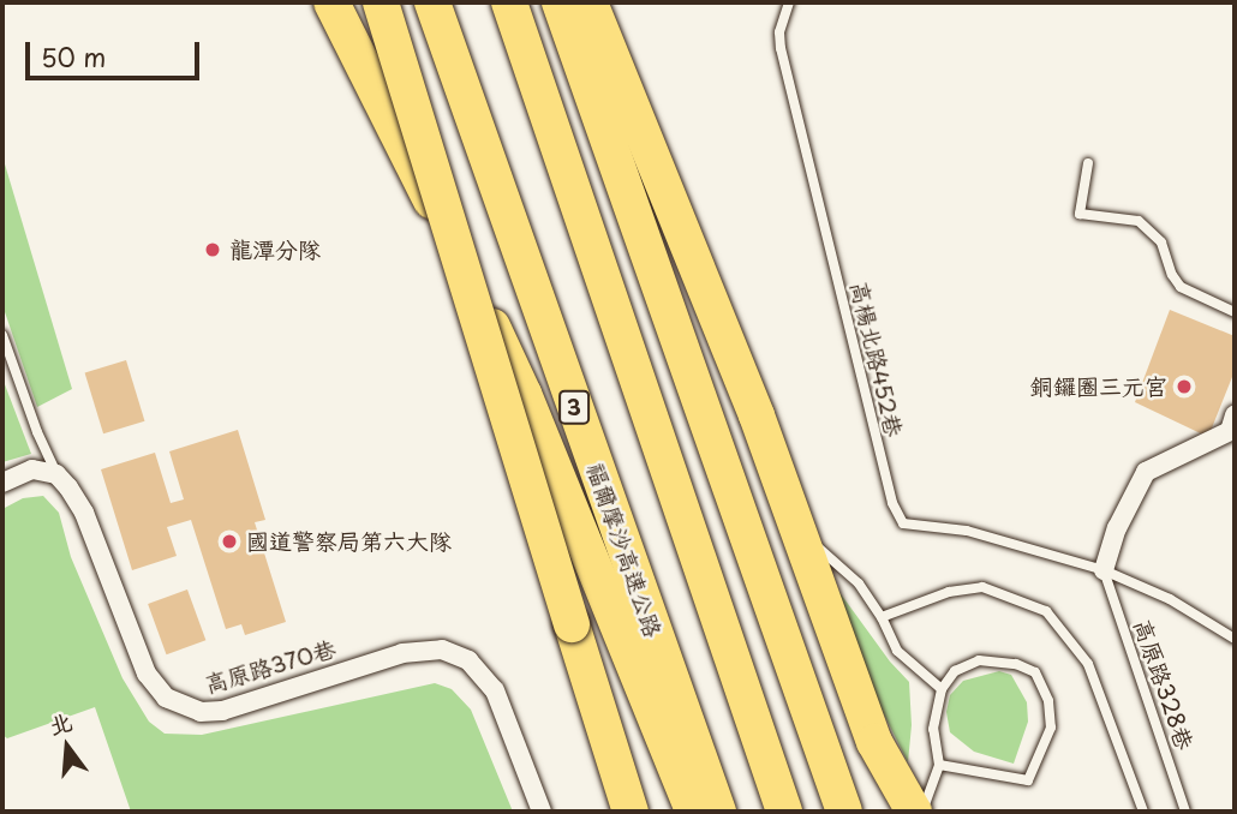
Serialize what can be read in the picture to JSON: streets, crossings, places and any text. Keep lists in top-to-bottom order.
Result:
{
  "streets": {
    "highway": ["3", "福爾摩沙高速公路"],
    "street": ["高原路370巷"],
    "lane": ["高楊北路452巷", "高原路328巷"]
  },
  "crossings": [
    ["高楊北路452巷", "高原路328巷"]
  ],
  "places": ["龍潭分隊", "銅鑼圈三元宮", "國道警察局第六大隊"],
  "scale_bar": "50 m",
  "north": "top"
}
